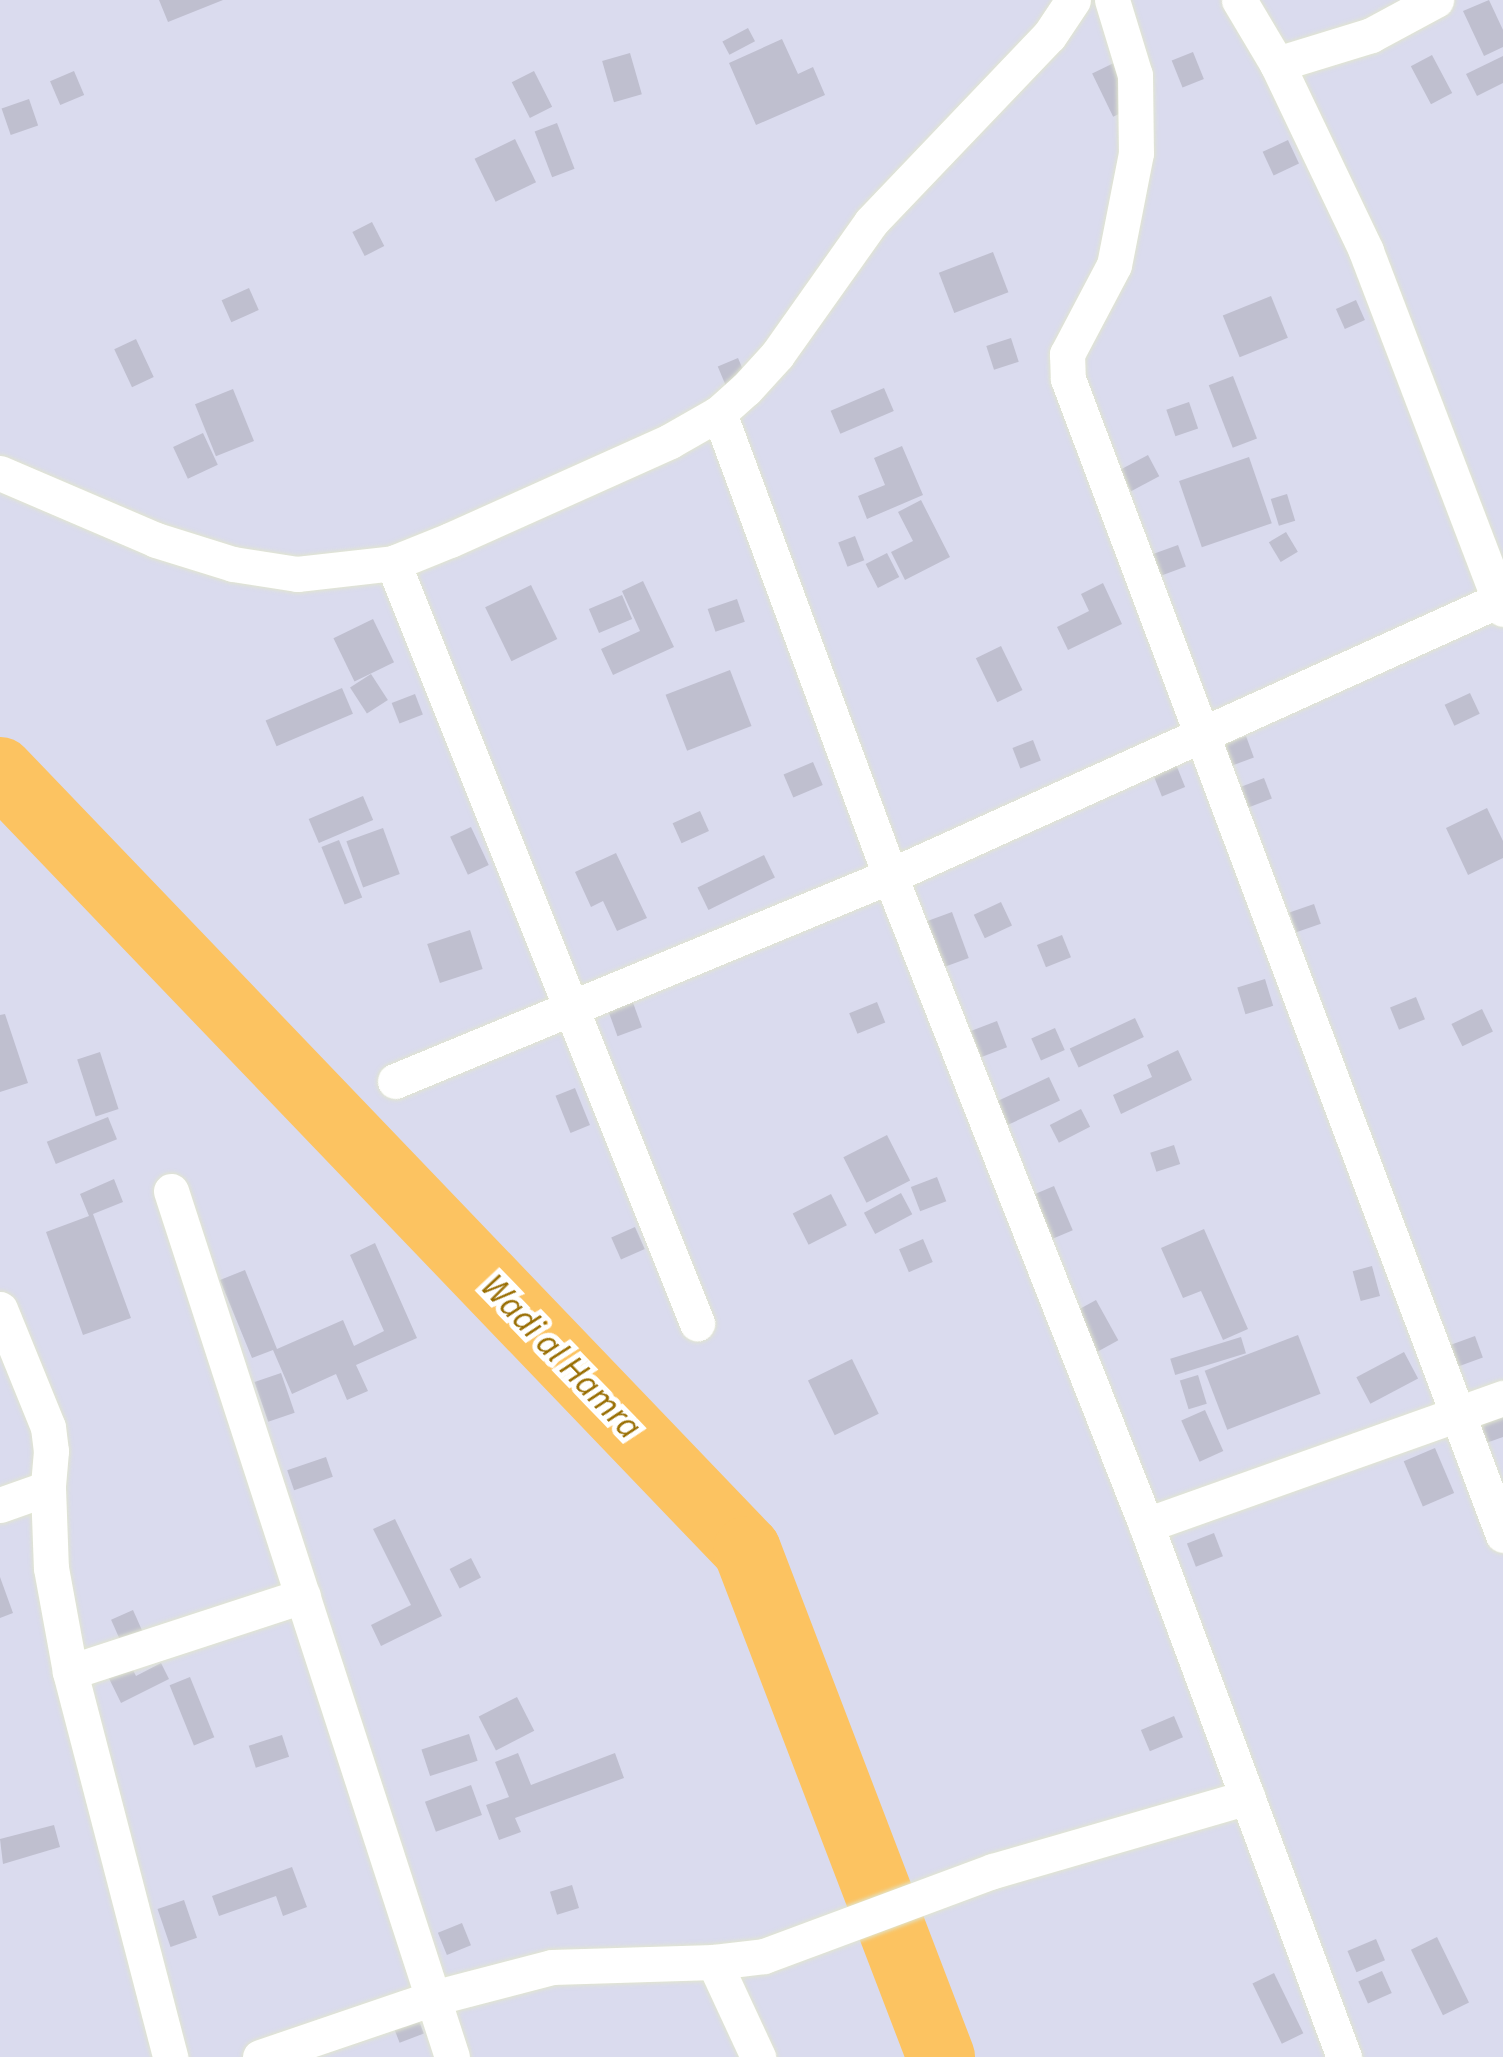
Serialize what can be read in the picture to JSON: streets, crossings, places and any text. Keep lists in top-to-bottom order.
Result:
{
  "water": ["Wadi al Hamra"]
}
